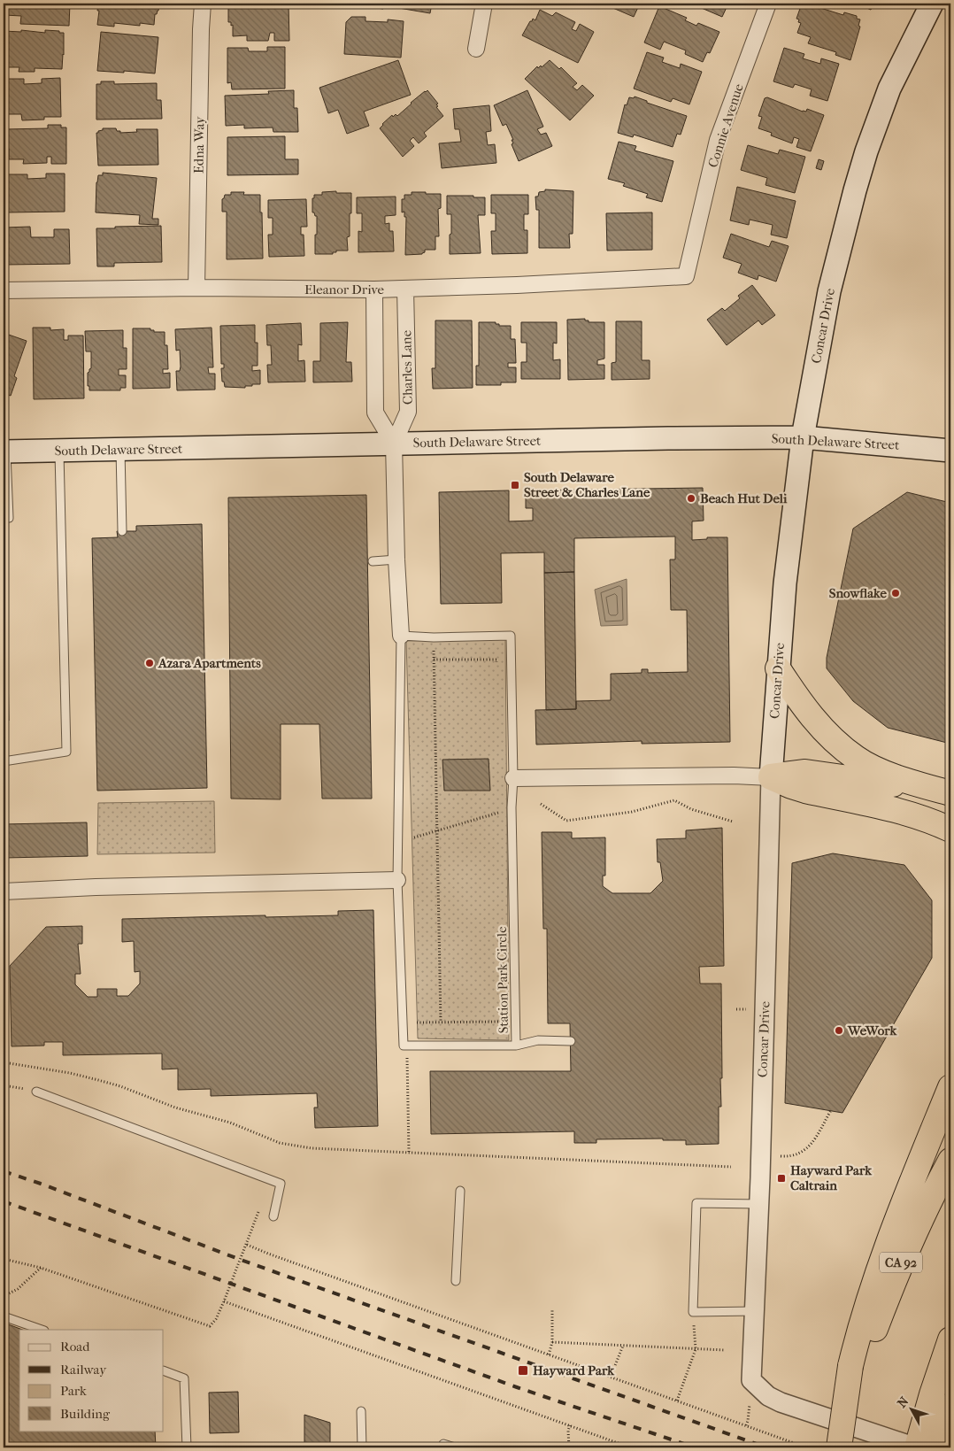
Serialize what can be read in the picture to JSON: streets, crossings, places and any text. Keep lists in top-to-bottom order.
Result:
{
  "streets": {
    "highway": ["CA 92"],
    "main road": ["Concar Drive", "South Delaware Street"],
    "street": [
      "Connie Avenue",
      "Edna Way",
      "Eleanor Drive",
      "Charles Lane"
    ],
    "lane": ["Station Park Circle"]
  },
  "crossings": [
    ["Connie Avenue", "Eleanor Drive"],
    ["Edna Way", "Eleanor Drive"],
    ["Eleanor Drive", "Charles Lane"],
    ["Concar Drive", "South Delaware Street"],
    ["Charles Lane", "South Delaware Street"]
  ],
  "places": {
    "transit": ["South Delaware Street & Charles Lane", "Hayward Park Caltrain", "Hayward Park"],
    "other": [
      "Beach Hut Deli",
      "Snowflake",
      "Azara Apartments",
      "WeWork"
    ]
  },
  "legend": [
    "Road",
    "Railway",
    "Park",
    "Building"
  ],
  "north": "top left"
}
